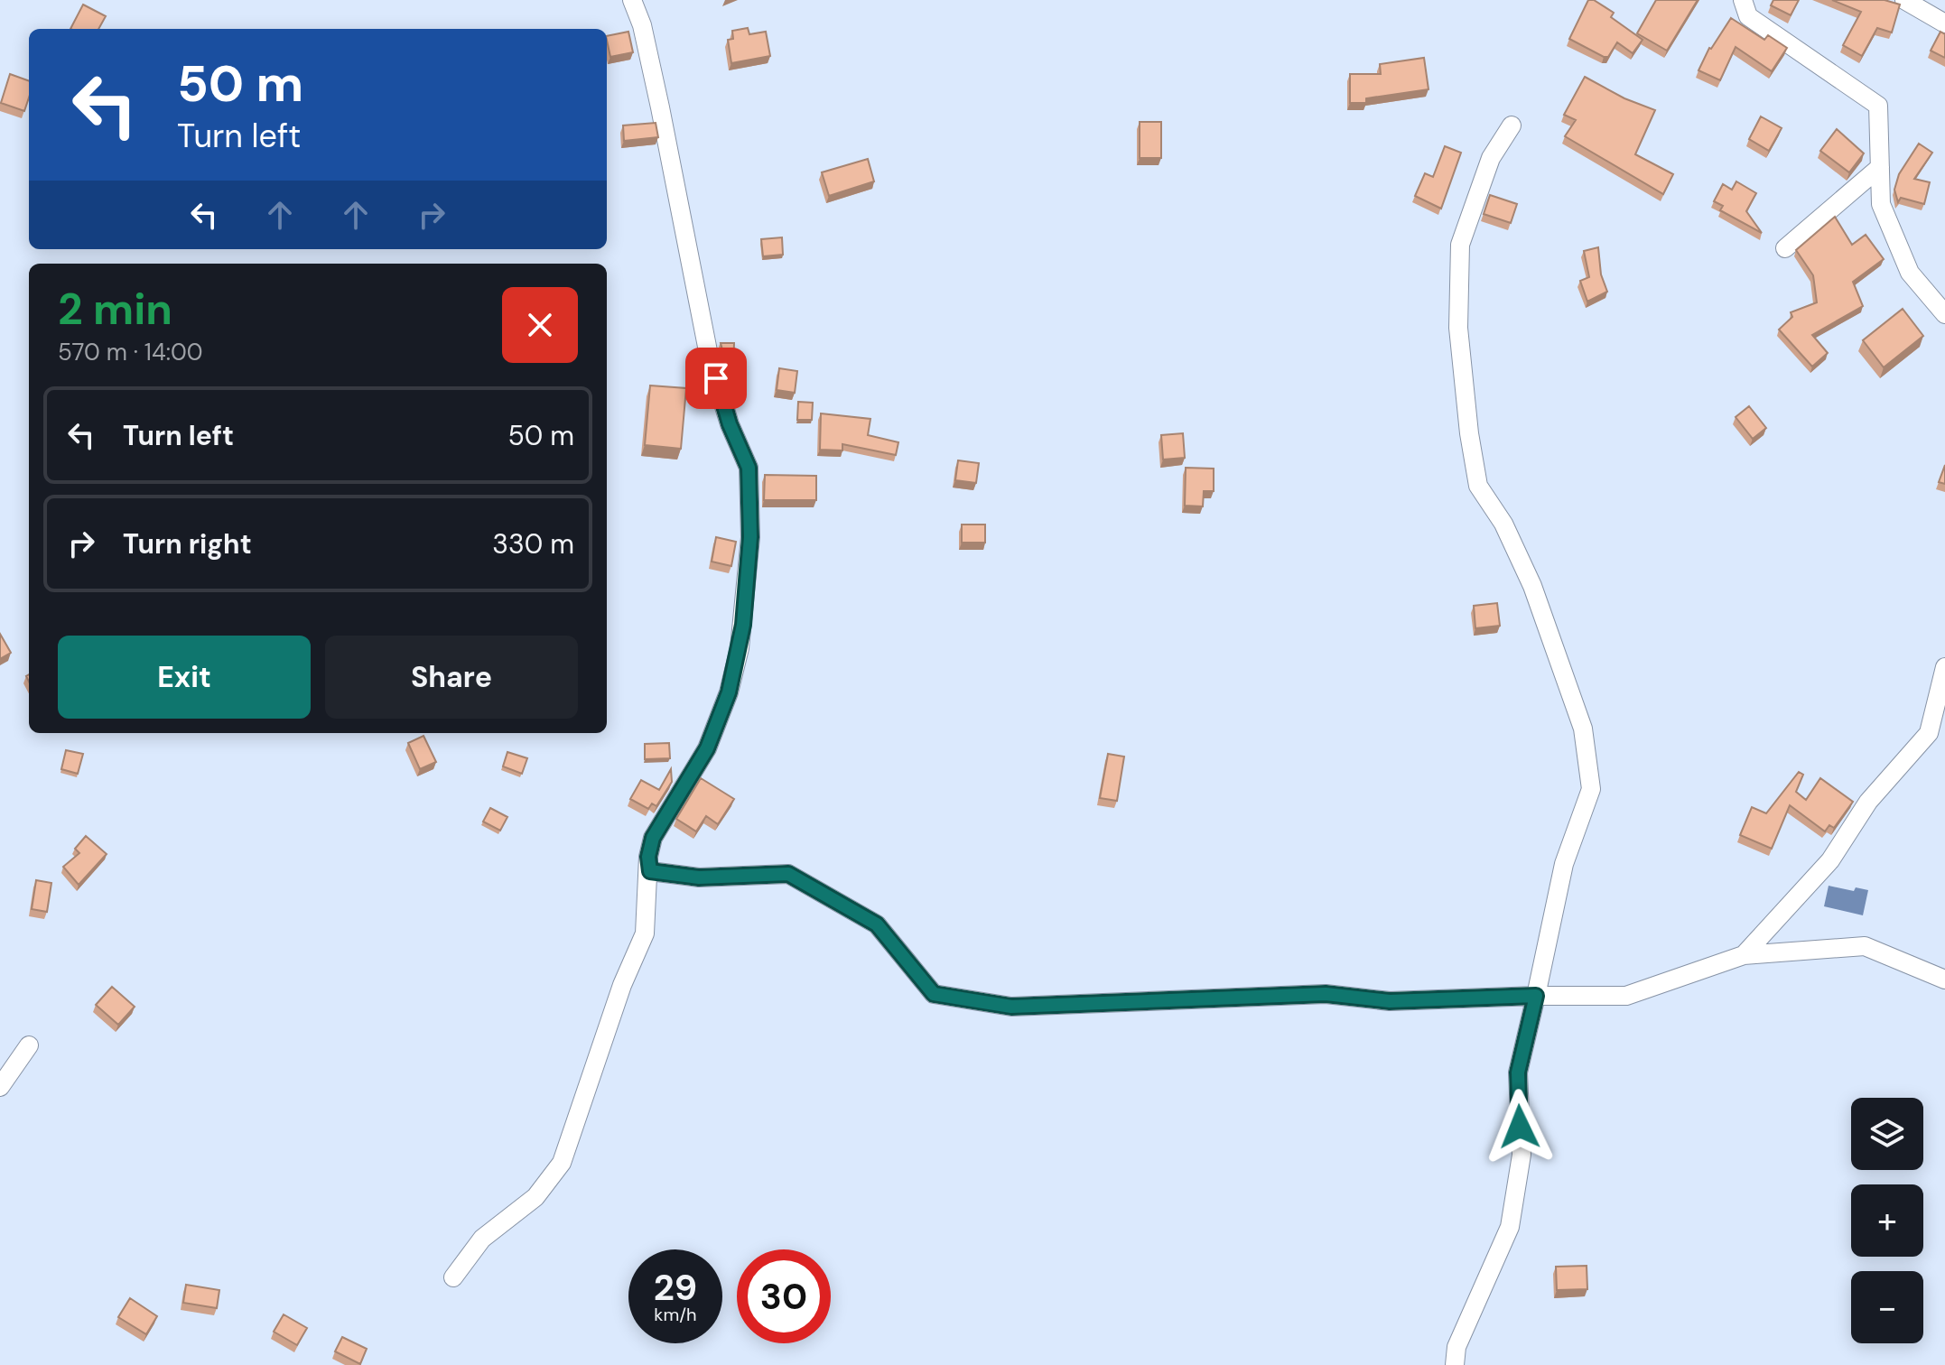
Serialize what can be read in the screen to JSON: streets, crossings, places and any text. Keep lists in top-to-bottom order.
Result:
{
  "page": {
    "turn": ["50 m", "Turn left"],
    "heading": ["2 min", "570 m · 14:00"],
    "list": [
      {
        "name": "Turn left",
        "value": "50 m"
      },
      {
        "name": "Turn right",
        "value": "330 m"
      }
    ],
    "buttons": ["Exit", "Share"],
    "map_buttons": ["+", "−"],
    "speed": "29 km/h",
    "limit": "30"
  }
}
